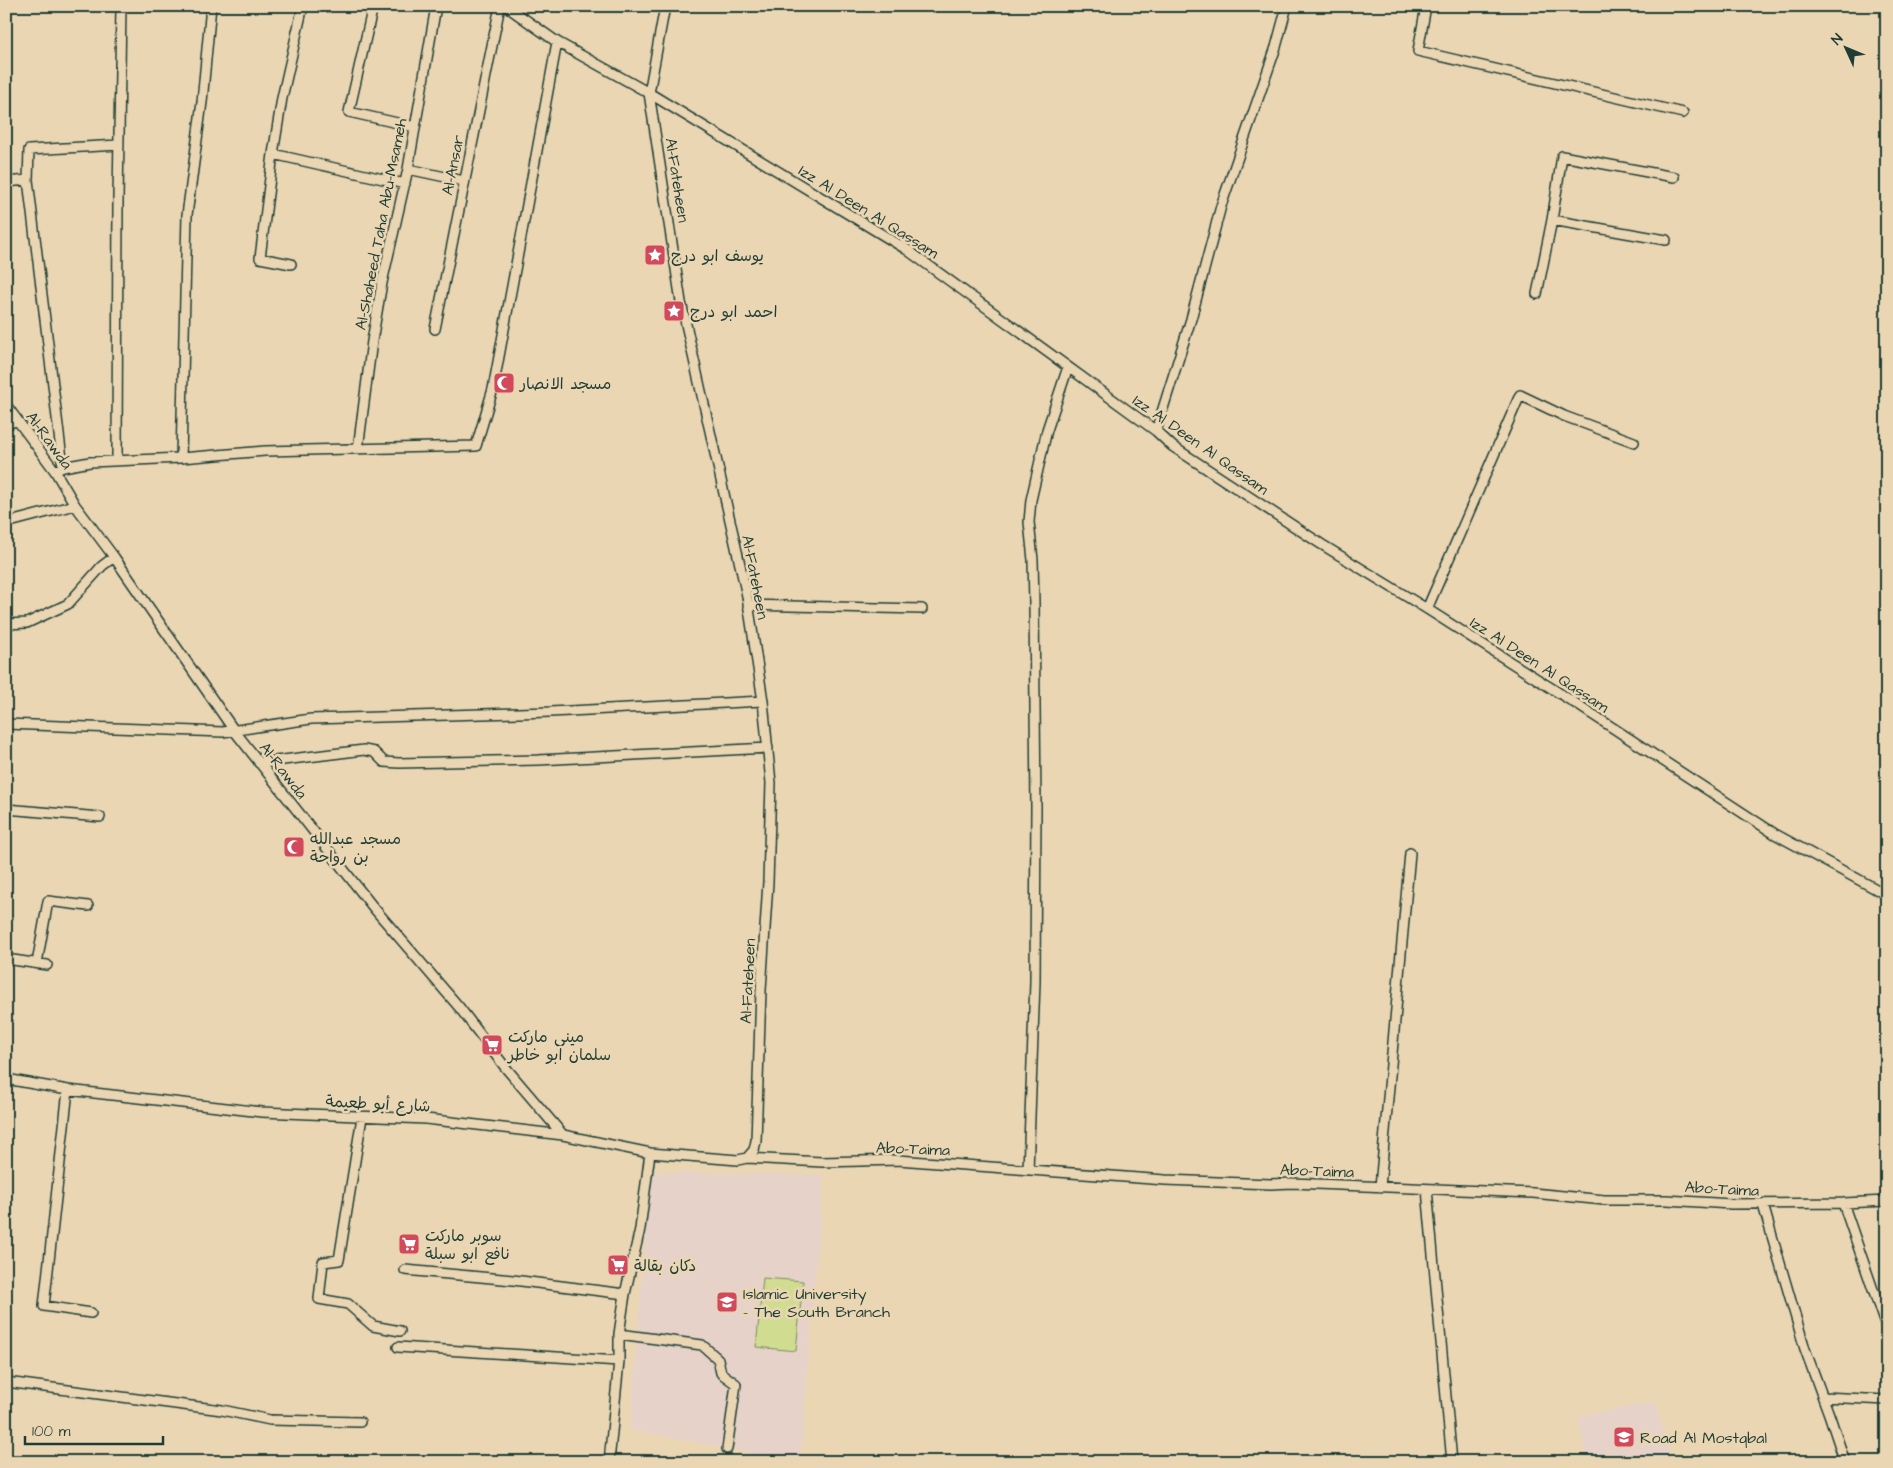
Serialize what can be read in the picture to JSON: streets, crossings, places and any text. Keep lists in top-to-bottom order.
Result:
{
  "streets": {
    "street": [
      "Al-Ansar",
      "Al-Fateheen",
      "Izz Al Deen Al Qassam",
      "Al-Shaheed Taha Abu-Msameh",
      "Al-Rawda",
      "شارع أبو طعيمة",
      "Abo-Taima"
    ]
  },
  "crossings": [
    ["Al-Fateheen", "Izz Al Deen Al Qassam"],
    ["Al-Fateheen", "شارع أبو طعيمة"],
    ["Al-Fateheen", "Abo-Taima"],
    ["Al-Rawda", "شارع أبو طعيمة"],
    ["شارع أبو طعيمة", "Abo-Taima"]
  ],
  "places": {
    "place": ["يوسف ابو درج", "احمد ابو درج"],
    "mosque": ["مسجد الانصار", "مسجد عبدالله بن رواحة"],
    "supermarket": ["ميني ماركت سلمان ابو خاطر", "سوبر ماركت نافع ابو سبلة", "دكان بقالة"],
    "school or university": ["Islamic University - The South Branch", "Road Al Mostqbal"]
  },
  "scale_bar": "100 m",
  "north": "top left"
}
